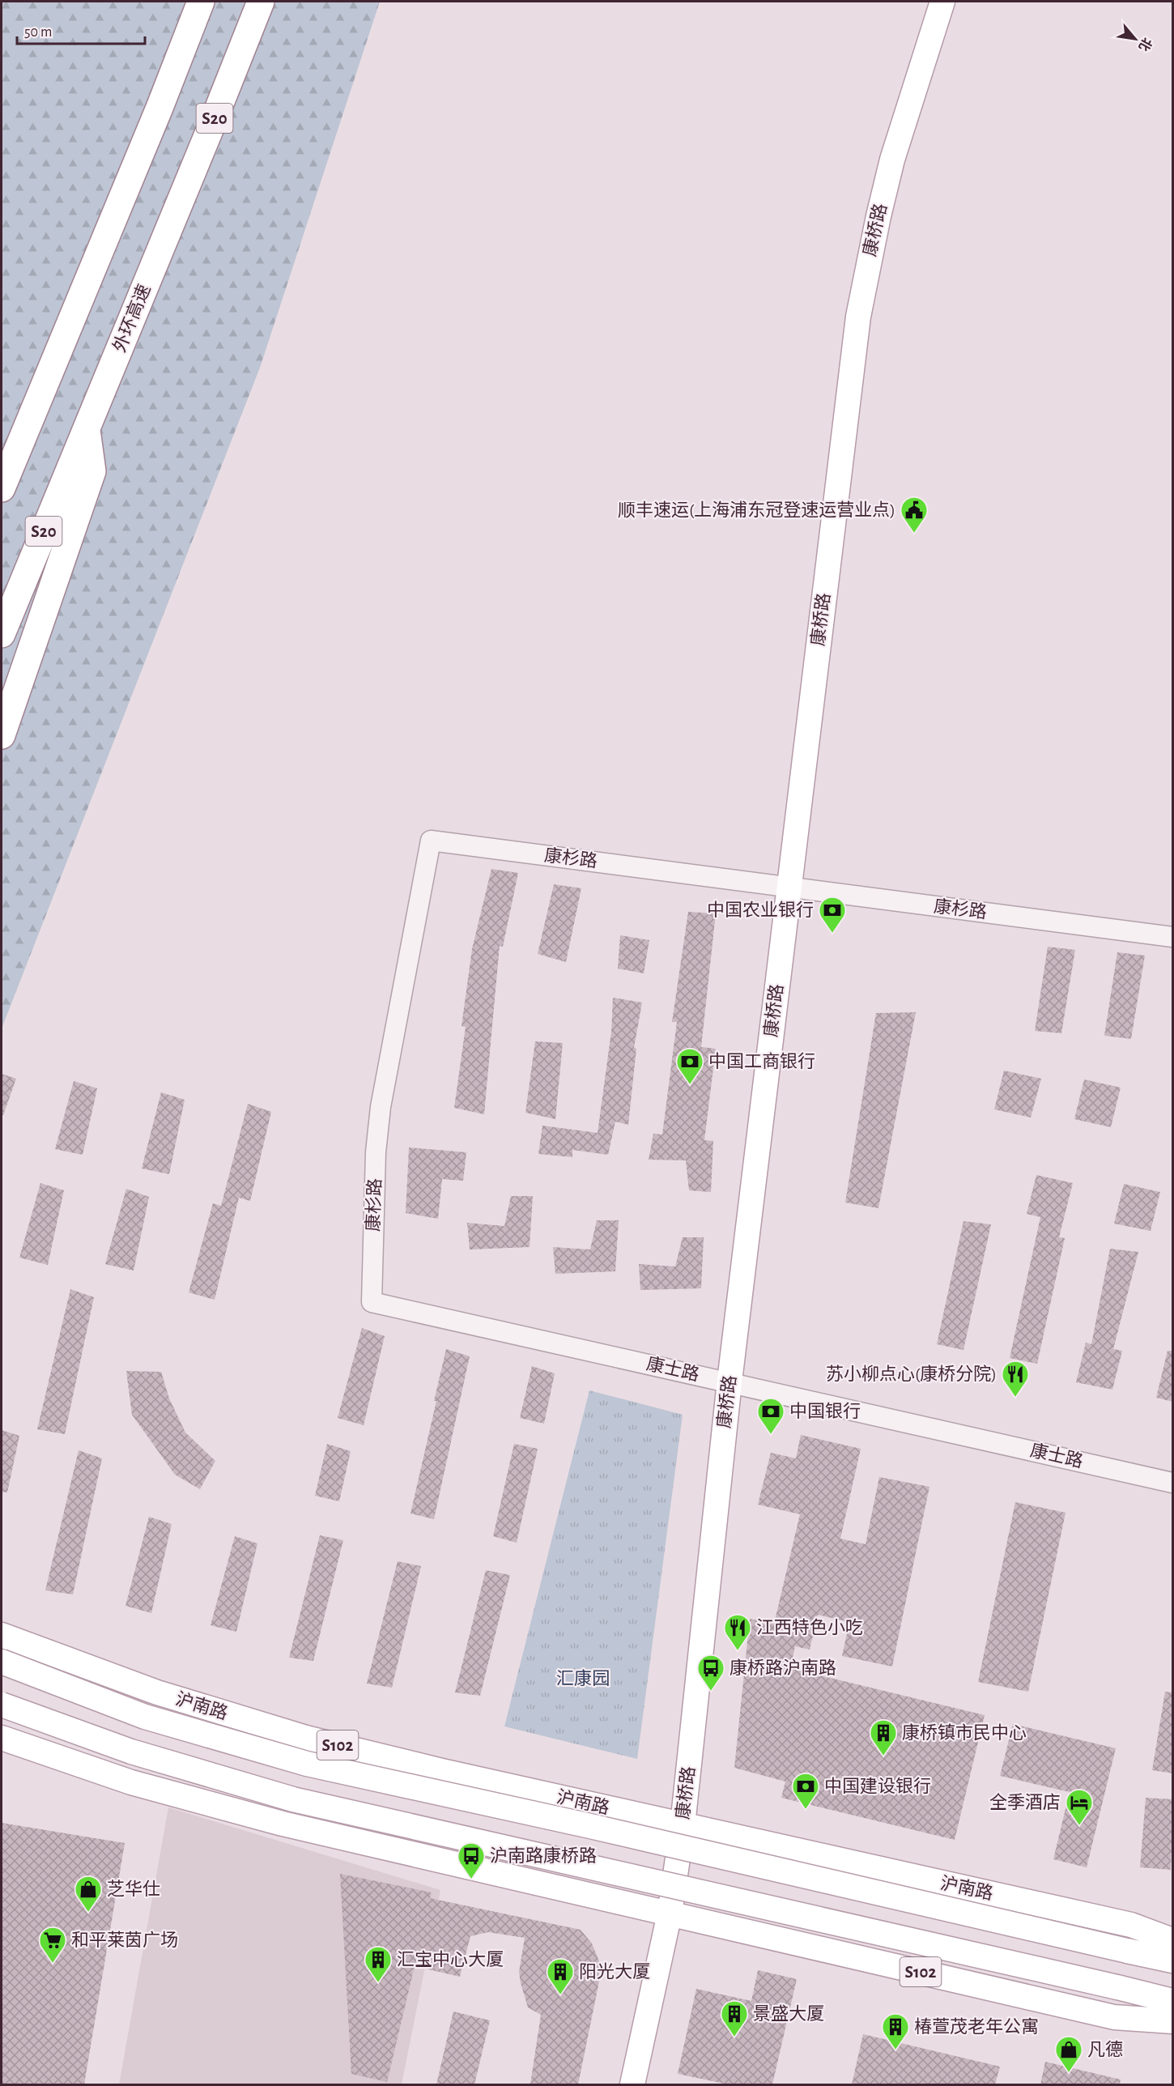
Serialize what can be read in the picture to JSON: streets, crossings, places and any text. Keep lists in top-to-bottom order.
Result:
{
  "streets": {
    "highway": ["S20", "外环高速"],
    "main road": ["康桥路", "沪南路", "S102"],
    "street": ["康杉路", "康士路"]
  },
  "crossings": [
    ["康桥路", "康杉路"],
    ["康桥路", "康士路"],
    ["康桥路", "沪南路"],
    ["康桥路", "S102"],
    ["康杉路", "康士路"]
  ],
  "parks": ["汇康园"],
  "places": {
    "public building": ["顺丰速运(上海浦东冠登速运营业点)"],
    "bank": [
      "中国农业银行",
      "中国工商银行",
      "中国银行",
      "中国建设银行"
    ],
    "restaurant": ["苏小柳点心(康桥分院)", "江西特色小吃"],
    "bus stop": ["康桥路沪南路", "沪南路康桥路"],
    "building": [
      "康桥镇市民中心",
      "汇宝中心大厦",
      "阳光大厦",
      "景盛大厦",
      "椿萱茂老年公寓"
    ],
    "hotel": ["全季酒店"],
    "shop": ["芝华仕", "凡德"],
    "supermarket": ["和平莱茵广场"]
  },
  "scale_bar": "50 m",
  "north": "bottom right"
}
